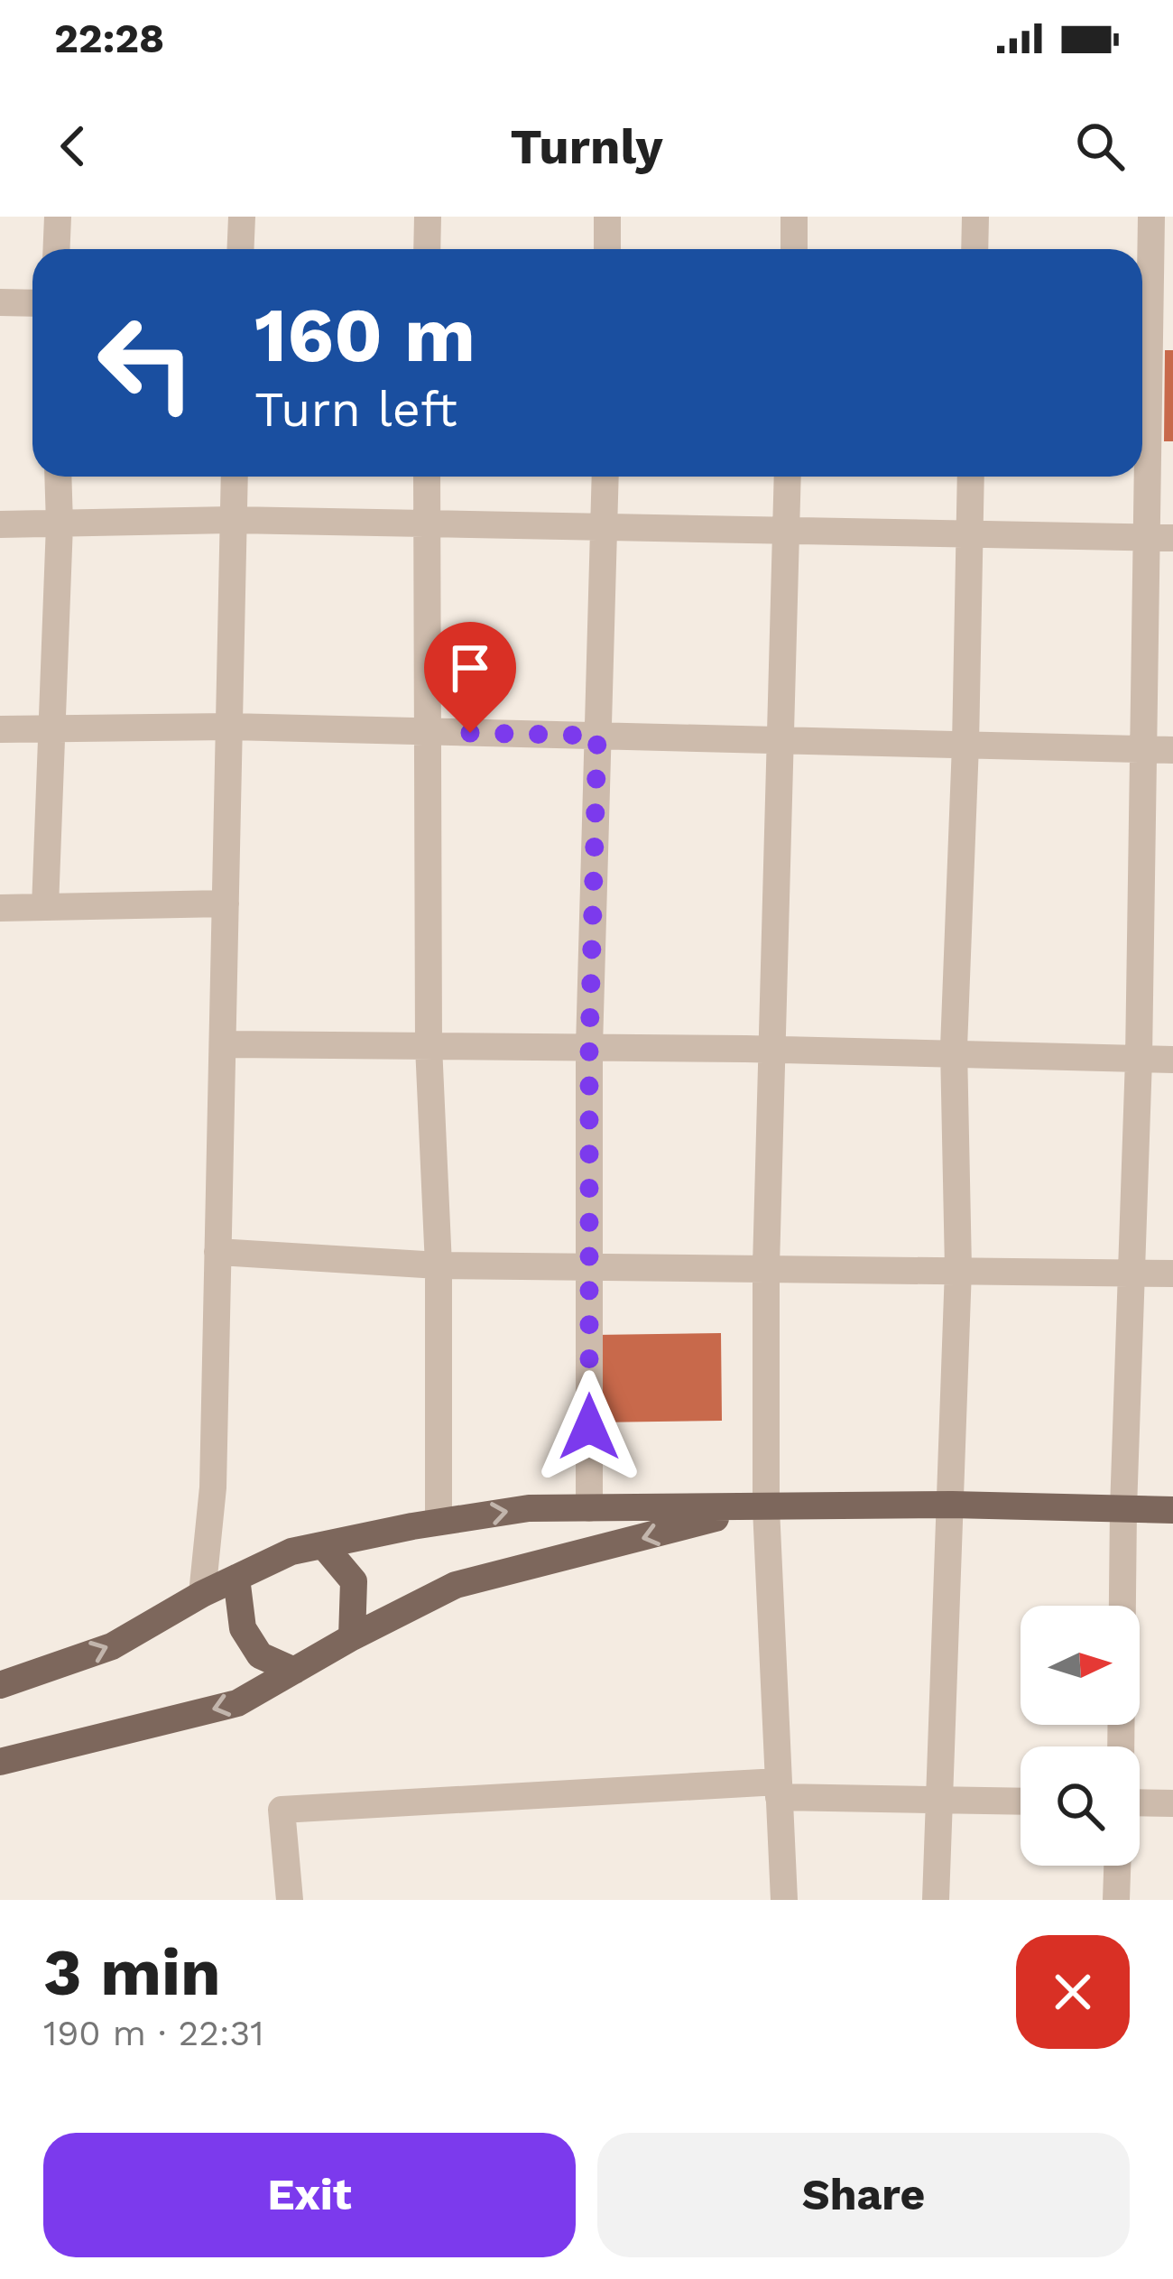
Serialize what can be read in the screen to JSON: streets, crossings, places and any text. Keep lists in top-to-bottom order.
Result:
{
  "north": "right",
  "page": {
    "status": "22:28",
    "header": "Turnly",
    "turn": ["160 m", "Turn left"],
    "heading": ["3 min", "190 m · 22:31"],
    "buttons": ["Exit", "Share"]
  }
}
